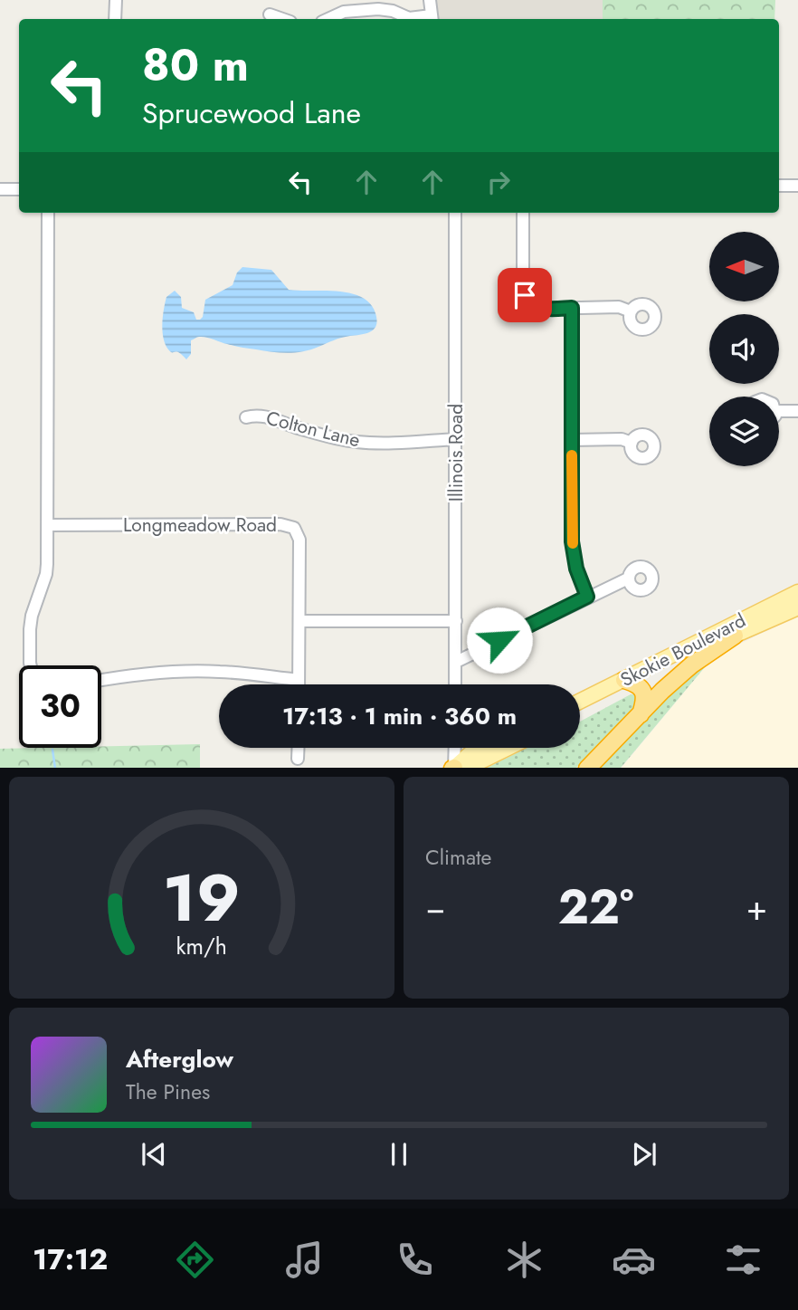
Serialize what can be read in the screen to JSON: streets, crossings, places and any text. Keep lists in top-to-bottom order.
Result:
{
  "streets": {
    "main road": ["Skokie Boulevard"],
    "street": ["Colton Lane", "Illinois Road", "Longmeadow Road"]
  },
  "crossings": [
    ["Colton Lane", "Illinois Road"]
  ],
  "north": "left",
  "page": {
    "turn": ["80 m", "Sprucewood Lane"],
    "limit": "30",
    "trip": "17:13 · 1 min · 360 m",
    "tile": "Climate",
    "heat": ["−", "22°", "+"],
    "song": ["Afterglow", "The Pines"],
    "tabs": "17:12",
    "gauge": ["19", "km/h"]
  }
}
